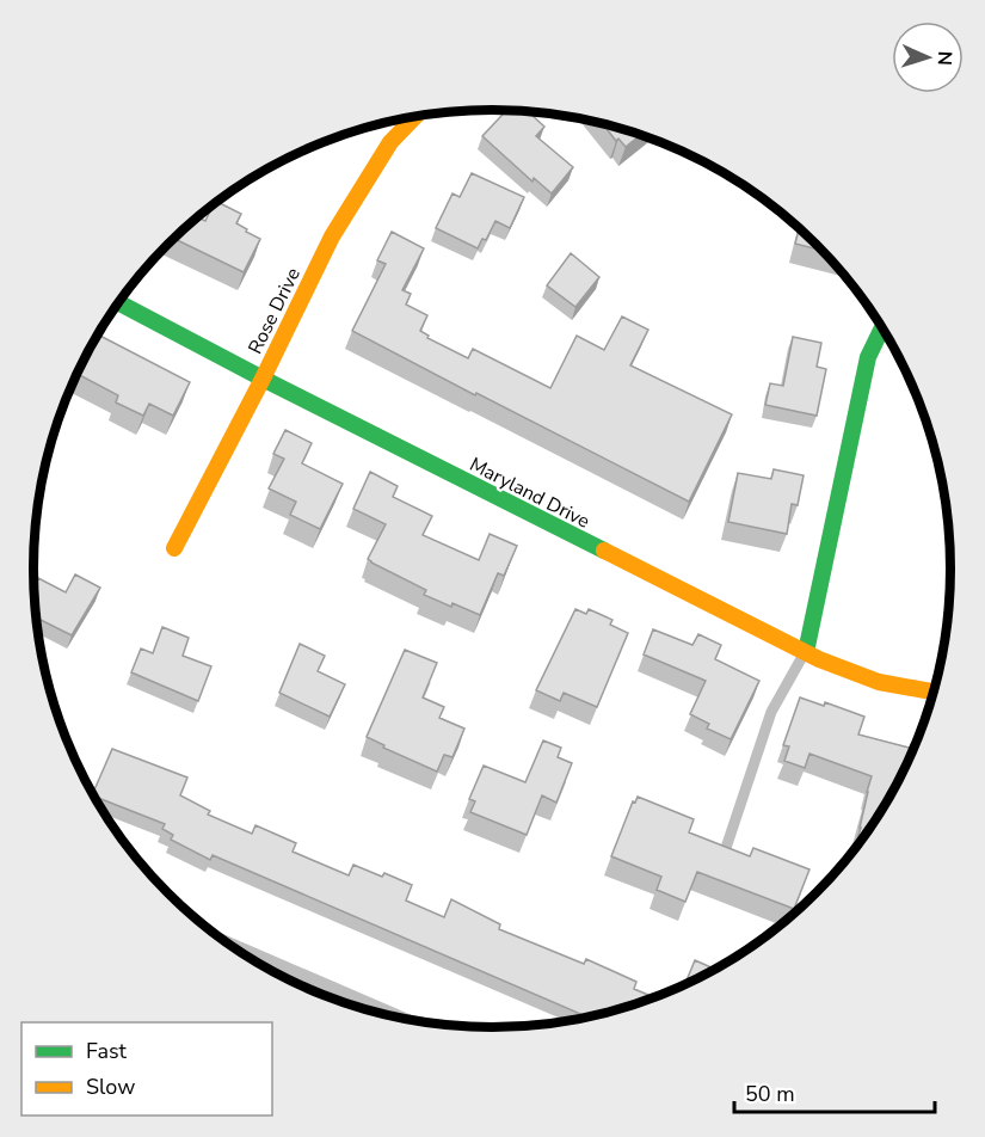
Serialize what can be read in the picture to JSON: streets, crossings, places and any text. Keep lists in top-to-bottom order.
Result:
{
  "streets": {
    "street": ["Rose Drive", "Maryland Drive"]
  },
  "crossings": [
    ["Rose Drive", "Maryland Drive"]
  ],
  "legend": ["Fast", "Slow"],
  "scale_bar": "50 m",
  "north": "right"
}
